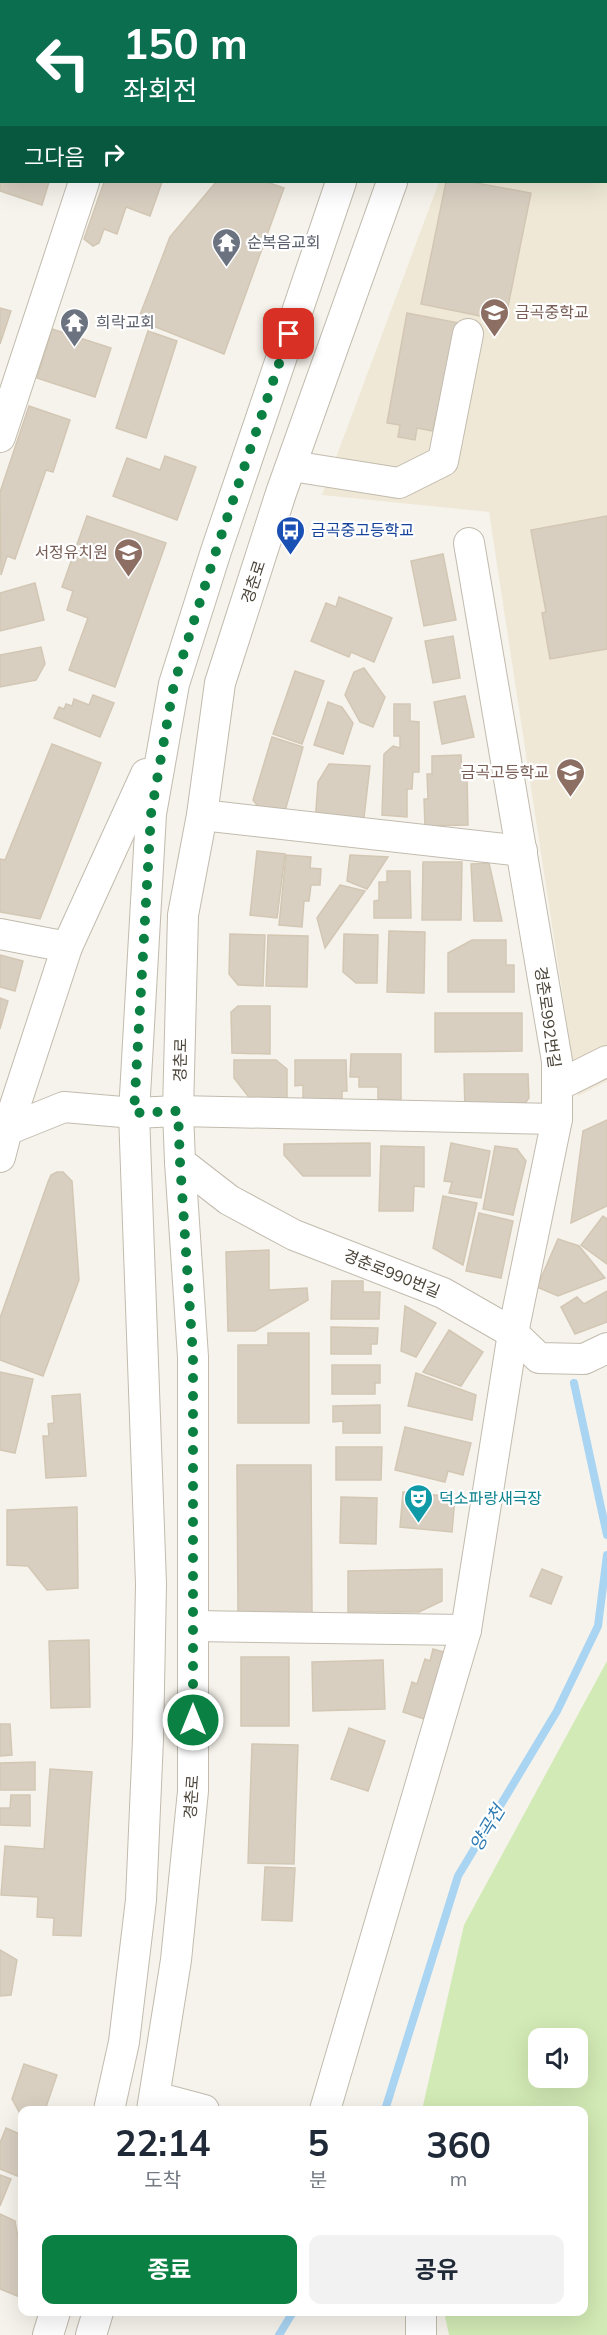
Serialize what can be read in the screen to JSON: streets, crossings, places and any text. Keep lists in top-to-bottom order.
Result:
{
  "streets": {
    "street": ["경춘로", "경춘로992번길", "경춘로990번길"]
  },
  "crossings": [
    ["경춘로", "경춘로990번길"],
    ["경춘로992번길", "경춘로990번길"]
  ],
  "water": ["양곡천"],
  "places": {
    "temple": ["순복음교회", "희락교회"],
    "school or university": ["금곡중학교", "서정유치원", "금곡고등학교"],
    "bus stop": ["금곡중고등학교"],
    "theatre": ["덕소파랑새극장"]
  },
  "page": {
    "turn": ["150 m", "좌회전"],
    "then": "그다음",
    "eta": [
      "22:14",
      "도착",
      "5",
      "분",
      "360",
      "m"
    ],
    "buttons": ["종료", "공유"]
  }
}
